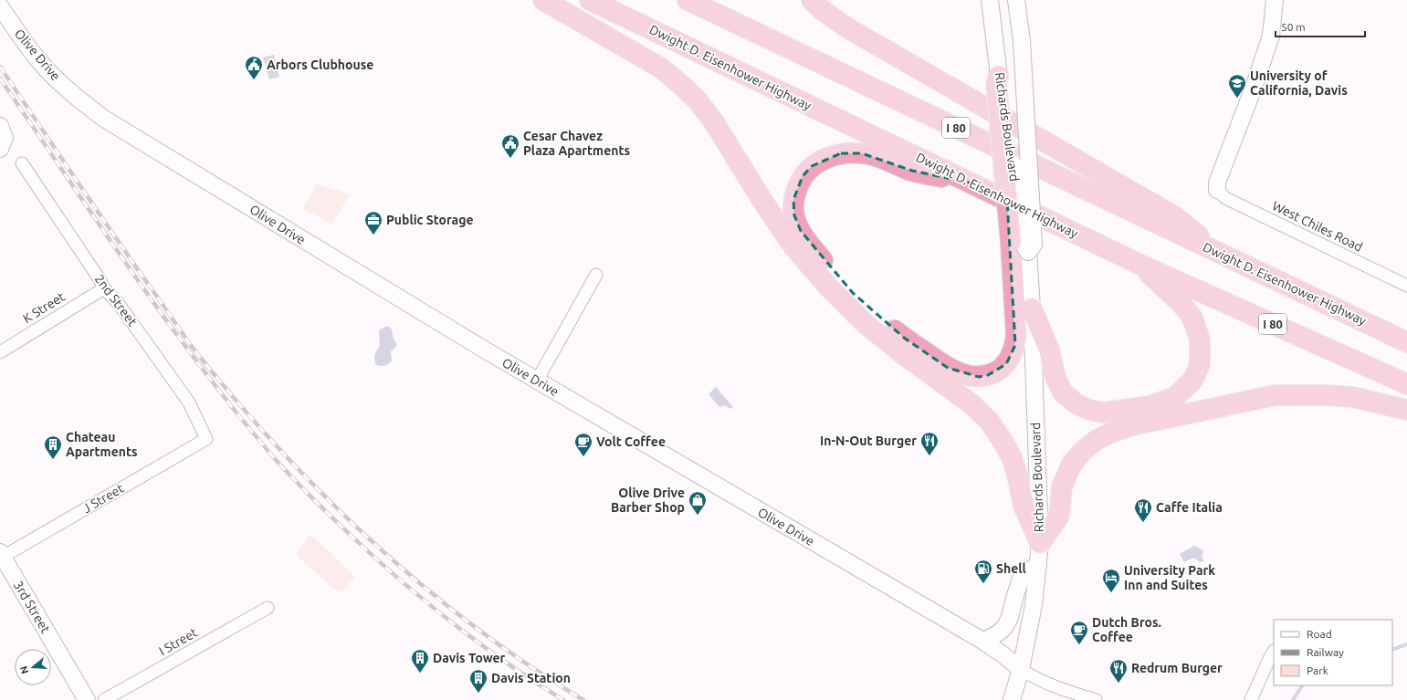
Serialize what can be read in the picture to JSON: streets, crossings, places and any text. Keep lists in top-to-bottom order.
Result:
{
  "streets": {
    "highway": ["Dwight D. Eisenhower Highway", "I 80"],
    "street": [
      "Olive Drive",
      "Richards Boulevard",
      "West Chiles Road",
      "2nd Street",
      "K Street",
      "J Street",
      "3rd Street",
      "I Street"
    ]
  },
  "crossings": [
    ["Olive Drive", "Richards Boulevard"],
    ["2nd Street", "K Street"],
    ["2nd Street", "J Street"],
    ["J Street", "3rd Street"]
  ],
  "places": {
    "public building": ["Arbors Clubhouse", "Cesar Chavez Plaza Apartments"],
    "school or university": ["University of California, Davis"],
    "office": ["Public Storage"],
    "restaurant": ["In-N-Out Burger", "Caffe Italia", "Redrum Burger"],
    "cafe": ["Volt Coffee", "Dutch Bros. Coffee"],
    "building": ["Chateau Apartments", "Davis Tower", "Davis Station"],
    "shop": ["Olive Drive Barber Shop"],
    "fuel station": ["Shell"],
    "hotel": ["University Park Inn and Suites"]
  },
  "legend": ["Road", "Railway", "Park"],
  "scale_bar": "50 m",
  "north": "left"
}
